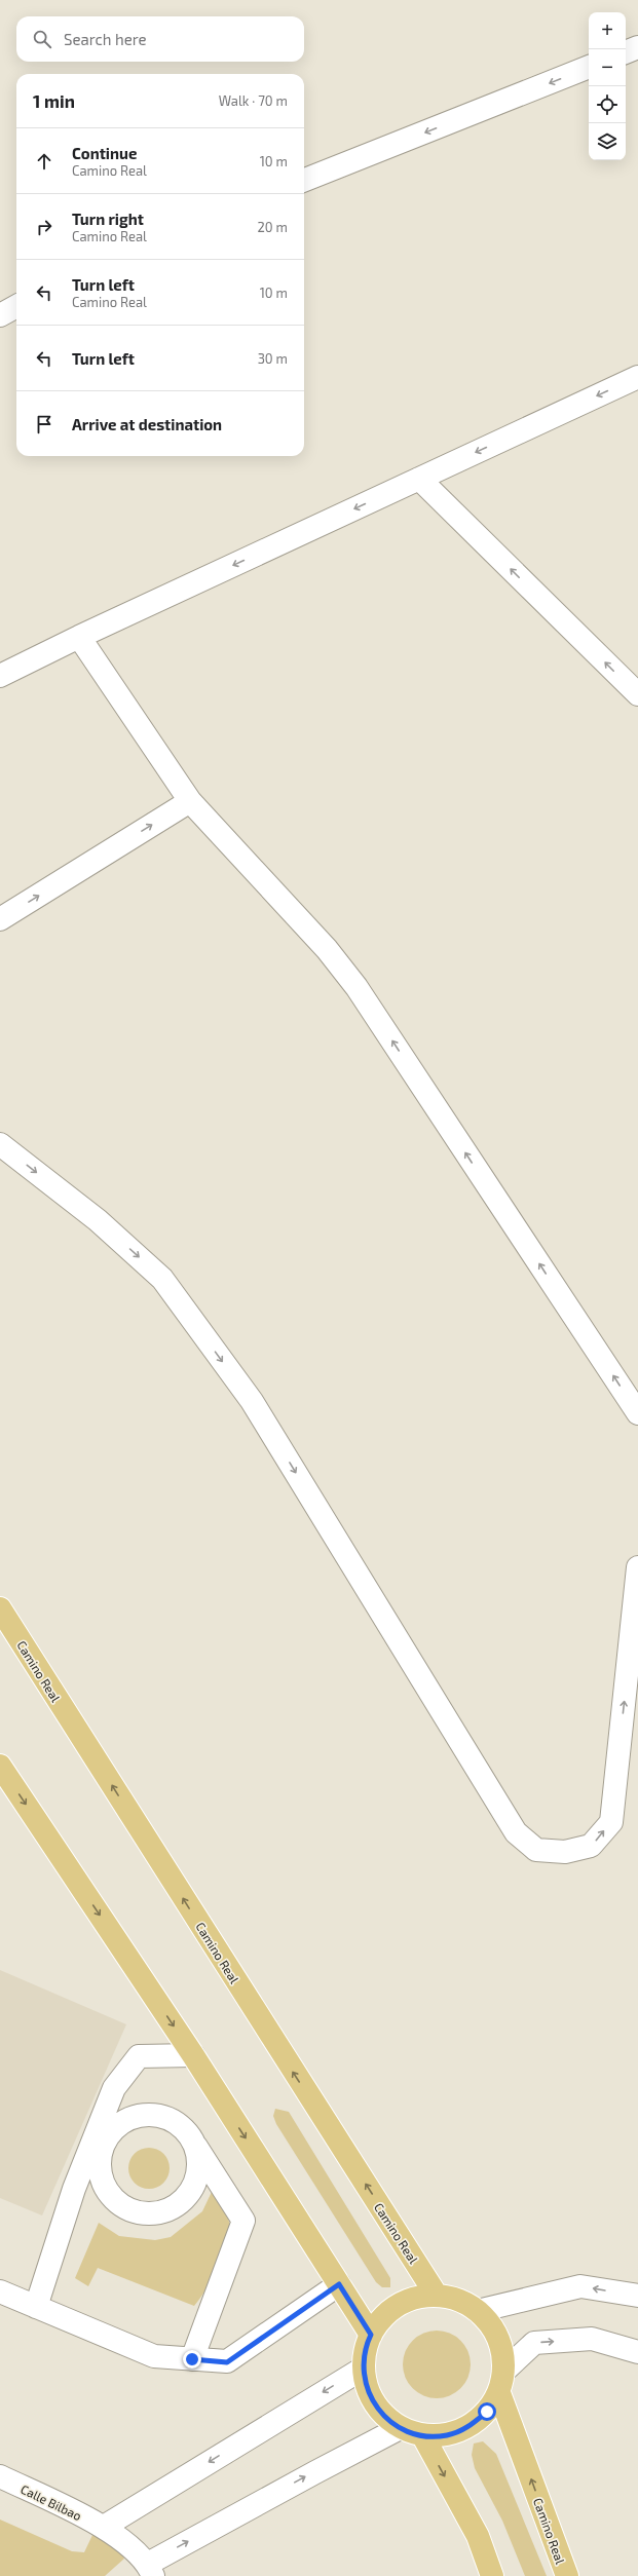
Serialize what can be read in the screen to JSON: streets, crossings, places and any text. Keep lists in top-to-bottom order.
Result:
{
  "streets": {
    "main road": ["Camino Real"],
    "street": ["Calle Bilbao"]
  },
  "page": {
    "map_buttons": ["+", "−"],
    "search": "Search here",
    "heading": ["1 min", "Walk · 70 m"],
    "list": [
      ["Continue", "Camino Real", "10 m"],
      ["Turn right", "Camino Real", "20 m"],
      ["Turn left", "Camino Real", "10 m"],
      ["Turn left", "30 m"],
      "Arrive at destination"
    ]
  }
}
